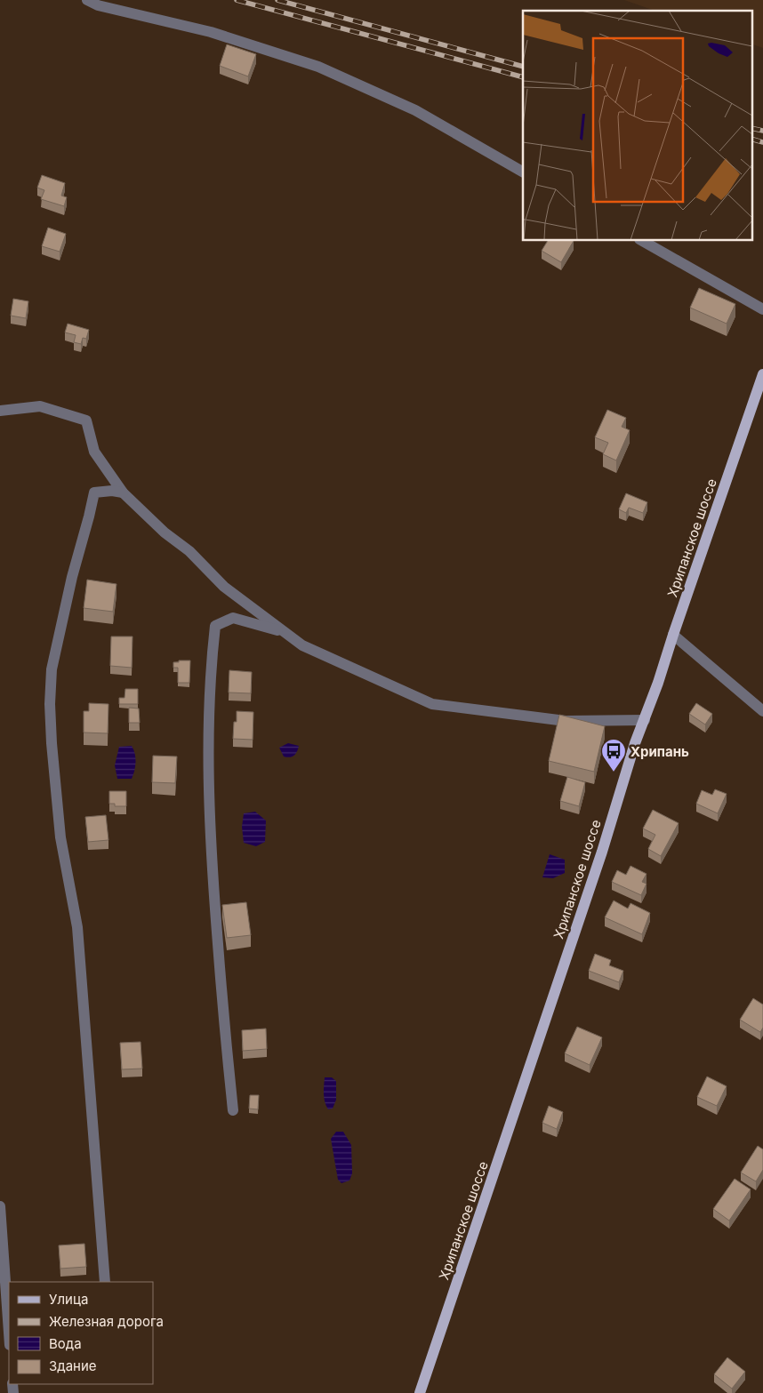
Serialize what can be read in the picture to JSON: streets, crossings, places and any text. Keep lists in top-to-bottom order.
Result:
{
  "streets": {
    "main road": ["Хрипанское шоссе"]
  },
  "places": {
    "bus stop": ["Хрипань"]
  },
  "legend": [
    "Улица",
    "Железная дорога",
    "Вода",
    "Здание"
  ]
}
